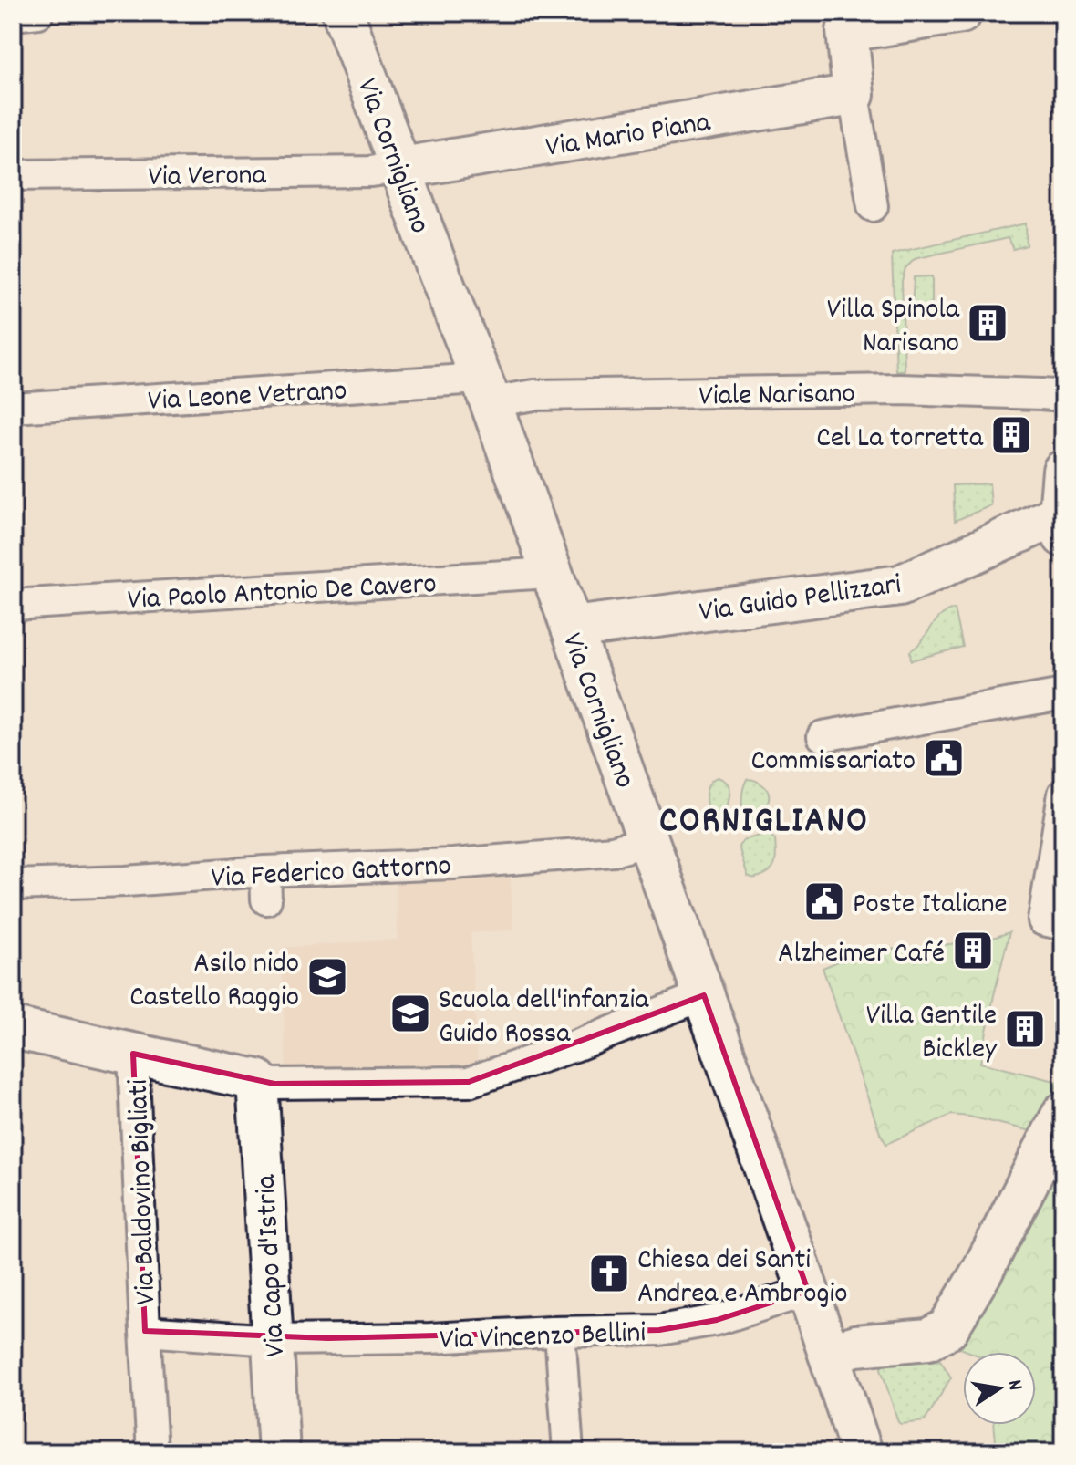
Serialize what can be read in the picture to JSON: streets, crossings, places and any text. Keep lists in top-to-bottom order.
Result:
{
  "streets": {
    "street": [
      "Via Mario Piana",
      "Via Cornigliano",
      "Via Verona",
      "Viale Narisano",
      "Via Leone Vetrano",
      "Via Paolo Antonio De Cavero",
      "Via Guido Pellizzari",
      "Via Federico Gattorno",
      "Via Baldovino Bigliati",
      "Via Capo d'Istria",
      "Via Vincenzo Bellini"
    ]
  },
  "crossings": [
    ["Via Mario Piana", "Via Cornigliano"],
    ["Via Mario Piana", "Via Verona"],
    ["Via Cornigliano", "Via Verona"],
    ["Via Cornigliano", "Viale Narisano"],
    ["Via Cornigliano", "Via Leone Vetrano"],
    ["Via Cornigliano", "Via Paolo Antonio De Cavero"],
    ["Via Cornigliano", "Via Guido Pellizzari"],
    ["Via Cornigliano", "Via Federico Gattorno"],
    ["Via Cornigliano", "Via Vincenzo Bellini"],
    ["Viale Narisano", "Via Leone Vetrano"],
    ["Via Baldovino Bigliati", "Via Capo d'Istria"],
    ["Via Baldovino Bigliati", "Via Vincenzo Bellini"],
    ["Via Capo d'Istria", "Via Vincenzo Bellini"]
  ],
  "districts": ["CORNIGLIANO"],
  "places": {
    "building": [
      "Villa Spinola Narisano",
      "Cel La torretta",
      "Alzheimer Café",
      "Villa Gentile Bickley"
    ],
    "public building": ["Commissariato", "Poste Italiane"],
    "school or university": ["Asilo nido Castello Raggio", "Scuola dell'infanzia Guido Rossa"],
    "church": ["Chiesa dei Santi Andrea e Ambrogio"]
  },
  "north": "right"
}
